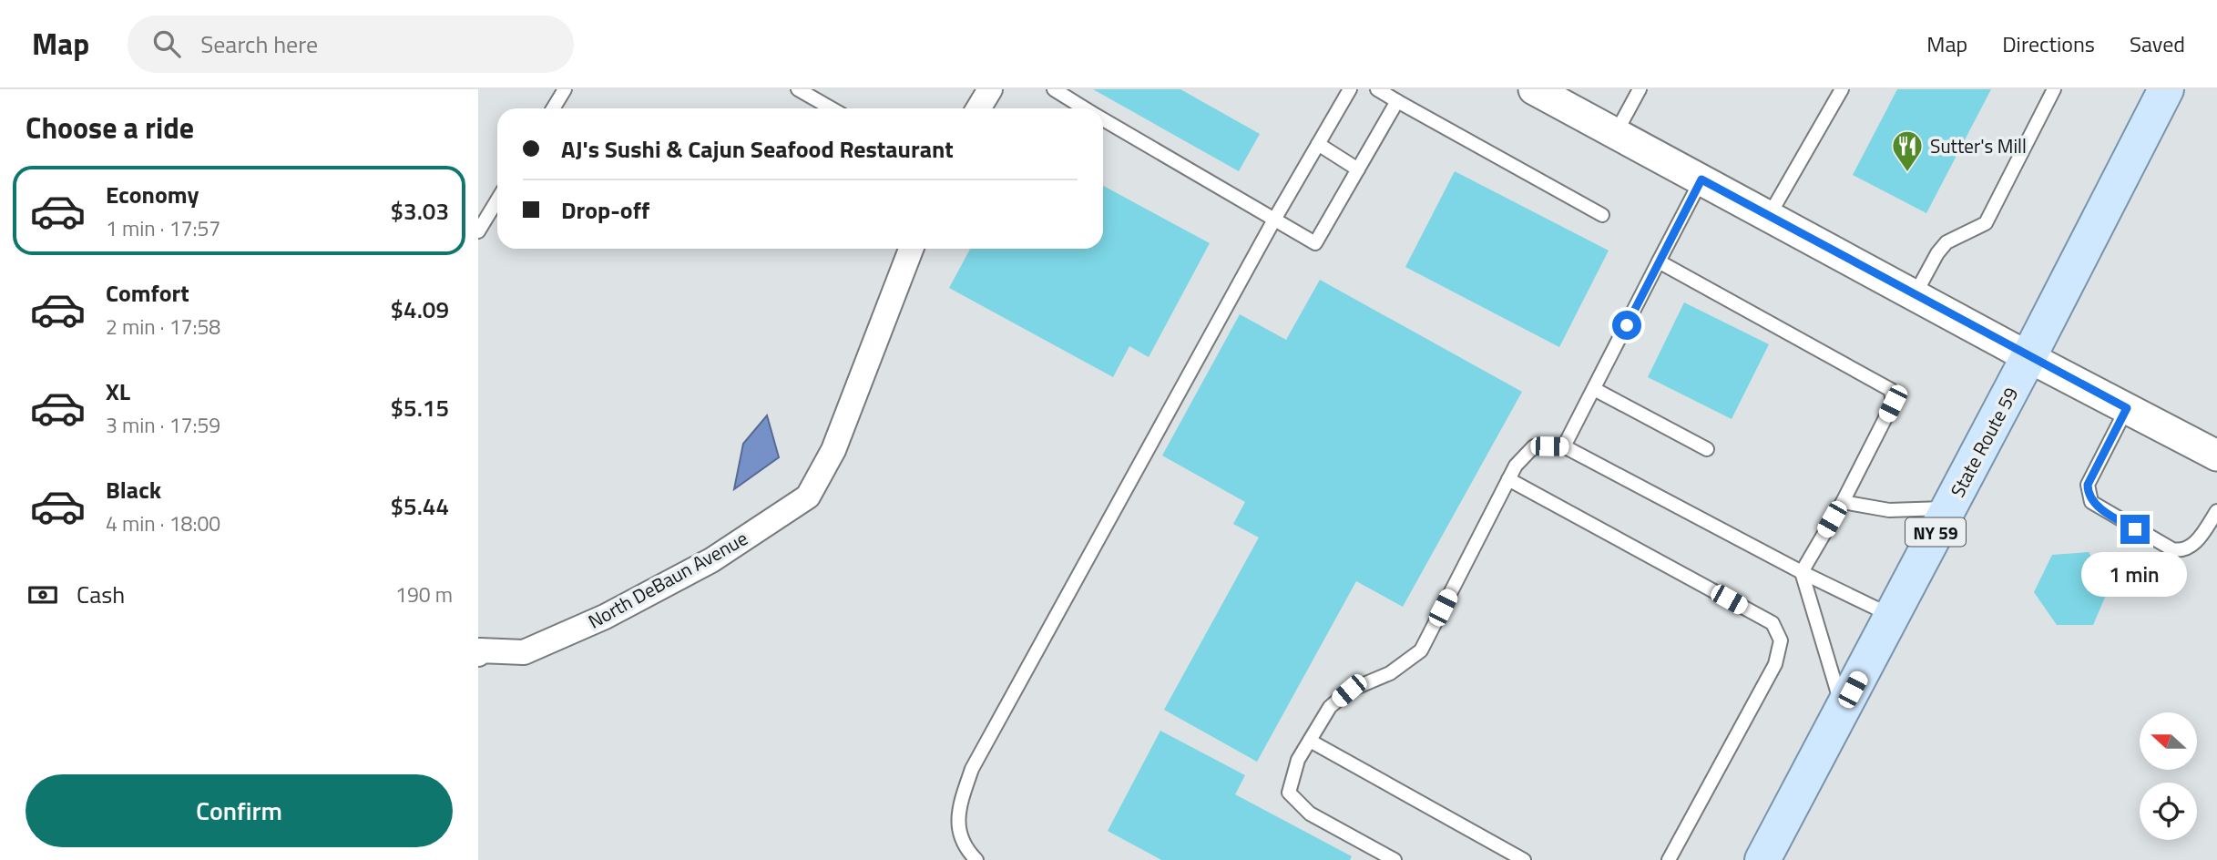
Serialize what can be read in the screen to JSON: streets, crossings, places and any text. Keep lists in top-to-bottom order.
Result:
{
  "streets": {
    "main road": ["State Route 59", "NY 59"],
    "street": ["North DeBaun Avenue"]
  },
  "places": {
    "restaurant": ["Sutter's Mill"]
  },
  "north": "left",
  "page": {
    "header": "Map",
    "search": "Search here",
    "nav": ["Map", "Directions", "Saved"],
    "heading": "Choose a ride",
    "banner": ["AJ's Sushi & Cajun Seafood Restaurant", "Drop-off"],
    "list": [
      {
        "name": "Economy",
        "note": "1 min · 17:57",
        "value": "$3.03"
      },
      {
        "name": "Comfort",
        "note": "2 min · 17:58",
        "value": "$4.09"
      },
      {
        "name": "XL",
        "note": "3 min · 17:59",
        "value": "$5.15"
      },
      {
        "name": "Black",
        "note": "4 min · 18:00",
        "value": "$5.44"
      }
    ],
    "bubble": "1 min",
    "pay": ["Cash", "190 m"],
    "buttons": "Confirm"
  }
}
